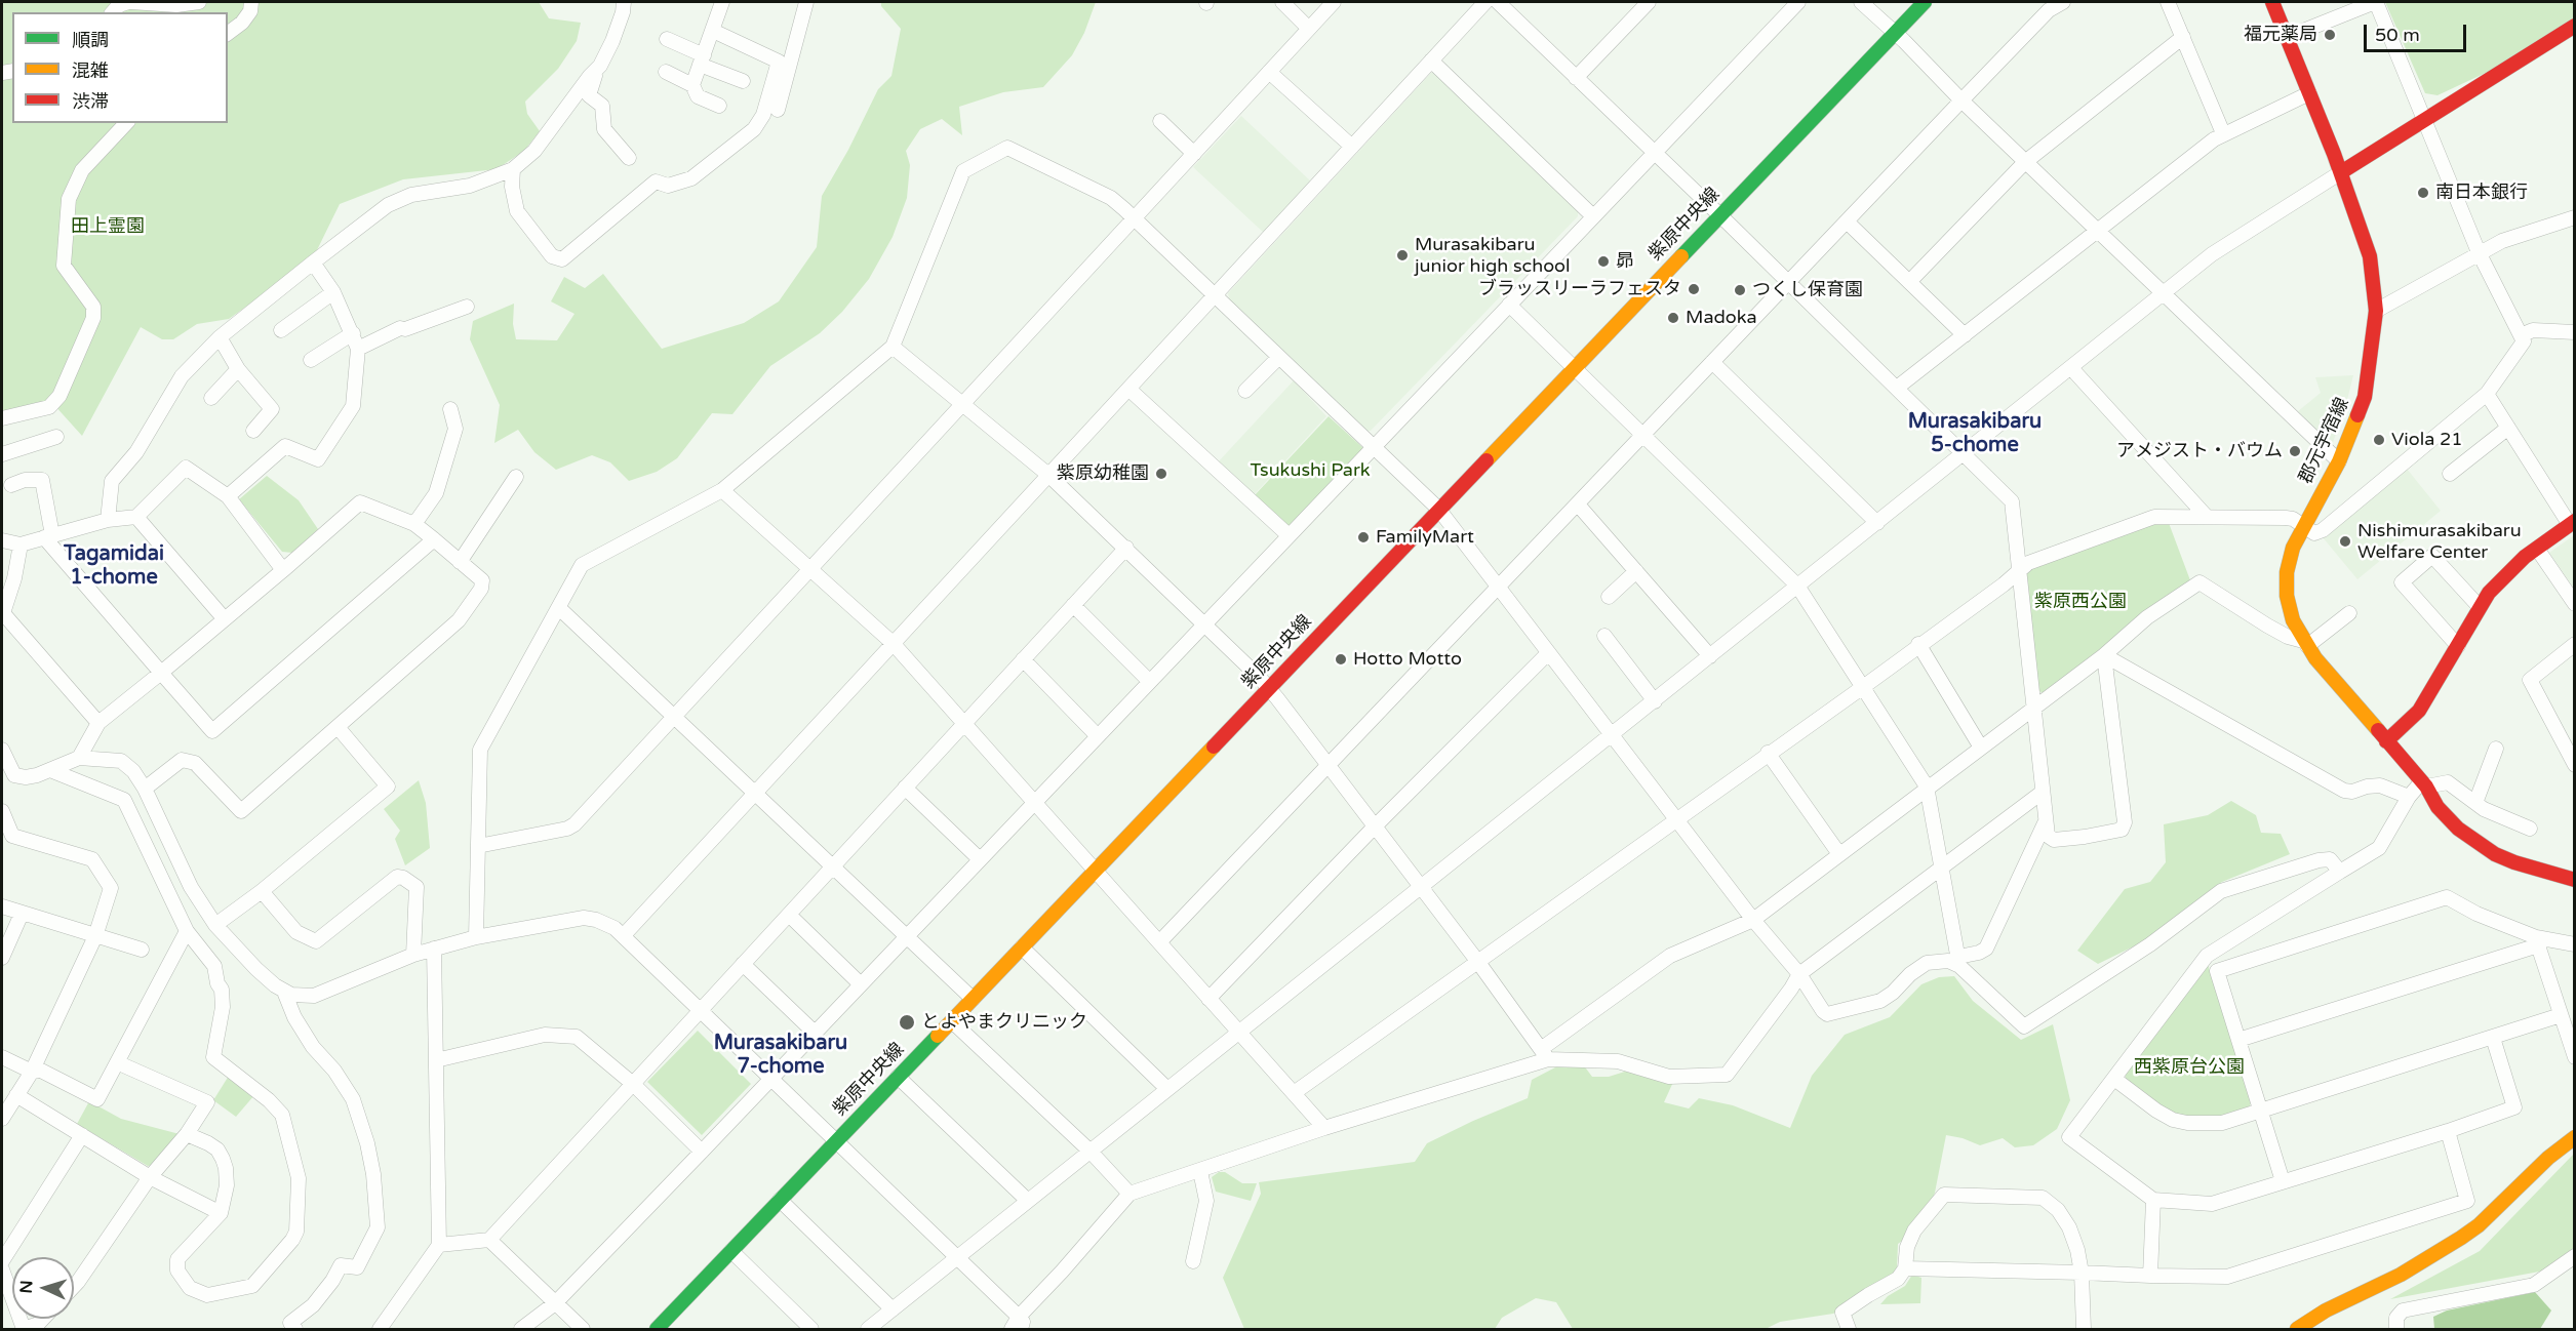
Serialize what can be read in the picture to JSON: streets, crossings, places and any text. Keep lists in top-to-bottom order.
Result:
{
  "streets": {
    "street": ["紫原中央線", "郡元宇宿線"]
  },
  "districts": ["Murasakibaru 5-chome", "Tagamidai 1-chome", "Murasakibaru 7-chome"],
  "parks": [
    "田上霊園",
    "Tsukushi Park",
    "紫原西公園",
    "西紫原台公園"
  ],
  "places": [
    "福元薬局",
    "南日本銀行",
    "Murasakibaru junior high school",
    "昴",
    "ブラッスリーラフェスタ",
    "つくし保育園",
    "Madoka",
    "Viola 21",
    "アメジスト・バウム",
    "紫原幼稚園",
    "FamilyMart",
    "Nishimurasakibaru Welfare Center",
    "Hotto Motto",
    "とよやまクリニック"
  ],
  "legend": ["順調", "混雑", "渋滞"],
  "scale_bar": "50 m",
  "north": "left"
}
